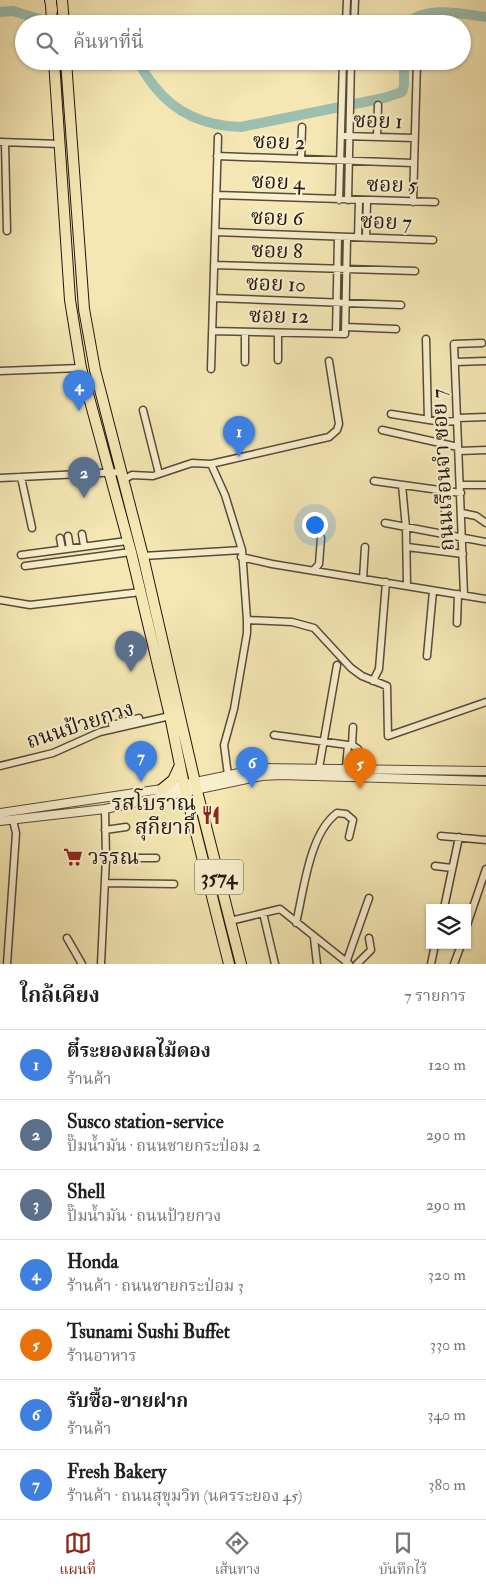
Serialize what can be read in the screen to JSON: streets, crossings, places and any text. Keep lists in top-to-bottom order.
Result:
{
  "streets": {
    "main road": ["3574"],
    "street": [
      "ซอย 1",
      "ซอย 2",
      "ซอย 4",
      "ซอย 5",
      "ซอย 6",
      "ซอย 7",
      "ซอย 8",
      "ซอย 10",
      "ซอย 12",
      "ถนนเรือนจำ ซอย 7",
      "ถนนป้วยกวง"
    ]
  },
  "crossings": [
    ["ซอย 4", "ซอย 5"],
    ["ซอย 6", "ซอย 7"],
    ["ถนนป้วยกวง", "3574"]
  ],
  "places": {
    "restaurant": ["รสโบราณ สุกียากี์"],
    "supermarket": ["วรรณ"]
  },
  "page": {
    "search": "ค้นหาที่นี่",
    "pins": [
      "4",
      "1",
      "2",
      "3",
      "7",
      "6",
      "5"
    ],
    "heading": ["ใกล้เคียง", "7 รายการ"],
    "list": [
      {
        "mark": "1",
        "name": "ตี๋ระยองผลไม้ดอง",
        "note": "ร้านค้า",
        "value": "120 m"
      },
      {
        "mark": "2",
        "name": "Susco station-service",
        "note": "ปั๊มน้ำมัน · ถนนชายกระป่อม 2",
        "value": "290 m"
      },
      {
        "mark": "3",
        "name": "Shell",
        "note": "ปั๊มน้ำมัน · ถนนป้วยกวง",
        "value": "290 m"
      },
      {
        "mark": "4",
        "name": "Honda",
        "note": "ร้านค้า · ถนนชายกระป่อม 3",
        "value": "320 m"
      },
      {
        "mark": "5",
        "name": "Tsunami Sushi Buffet",
        "note": "ร้านอาหาร",
        "value": "330 m"
      },
      {
        "mark": "6",
        "name": "รับซื้อ-ขายฝาก",
        "note": "ร้านค้า",
        "value": "340 m"
      },
      {
        "mark": "7",
        "name": "Fresh Bakery",
        "note": "ร้านค้า · ถนนสุขุมวิท (นครระยอง 45)",
        "value": "380 m"
      }
    ],
    "nav": ["แผนที่", "เส้นทาง", "บันทึกไว้"]
  }
}
